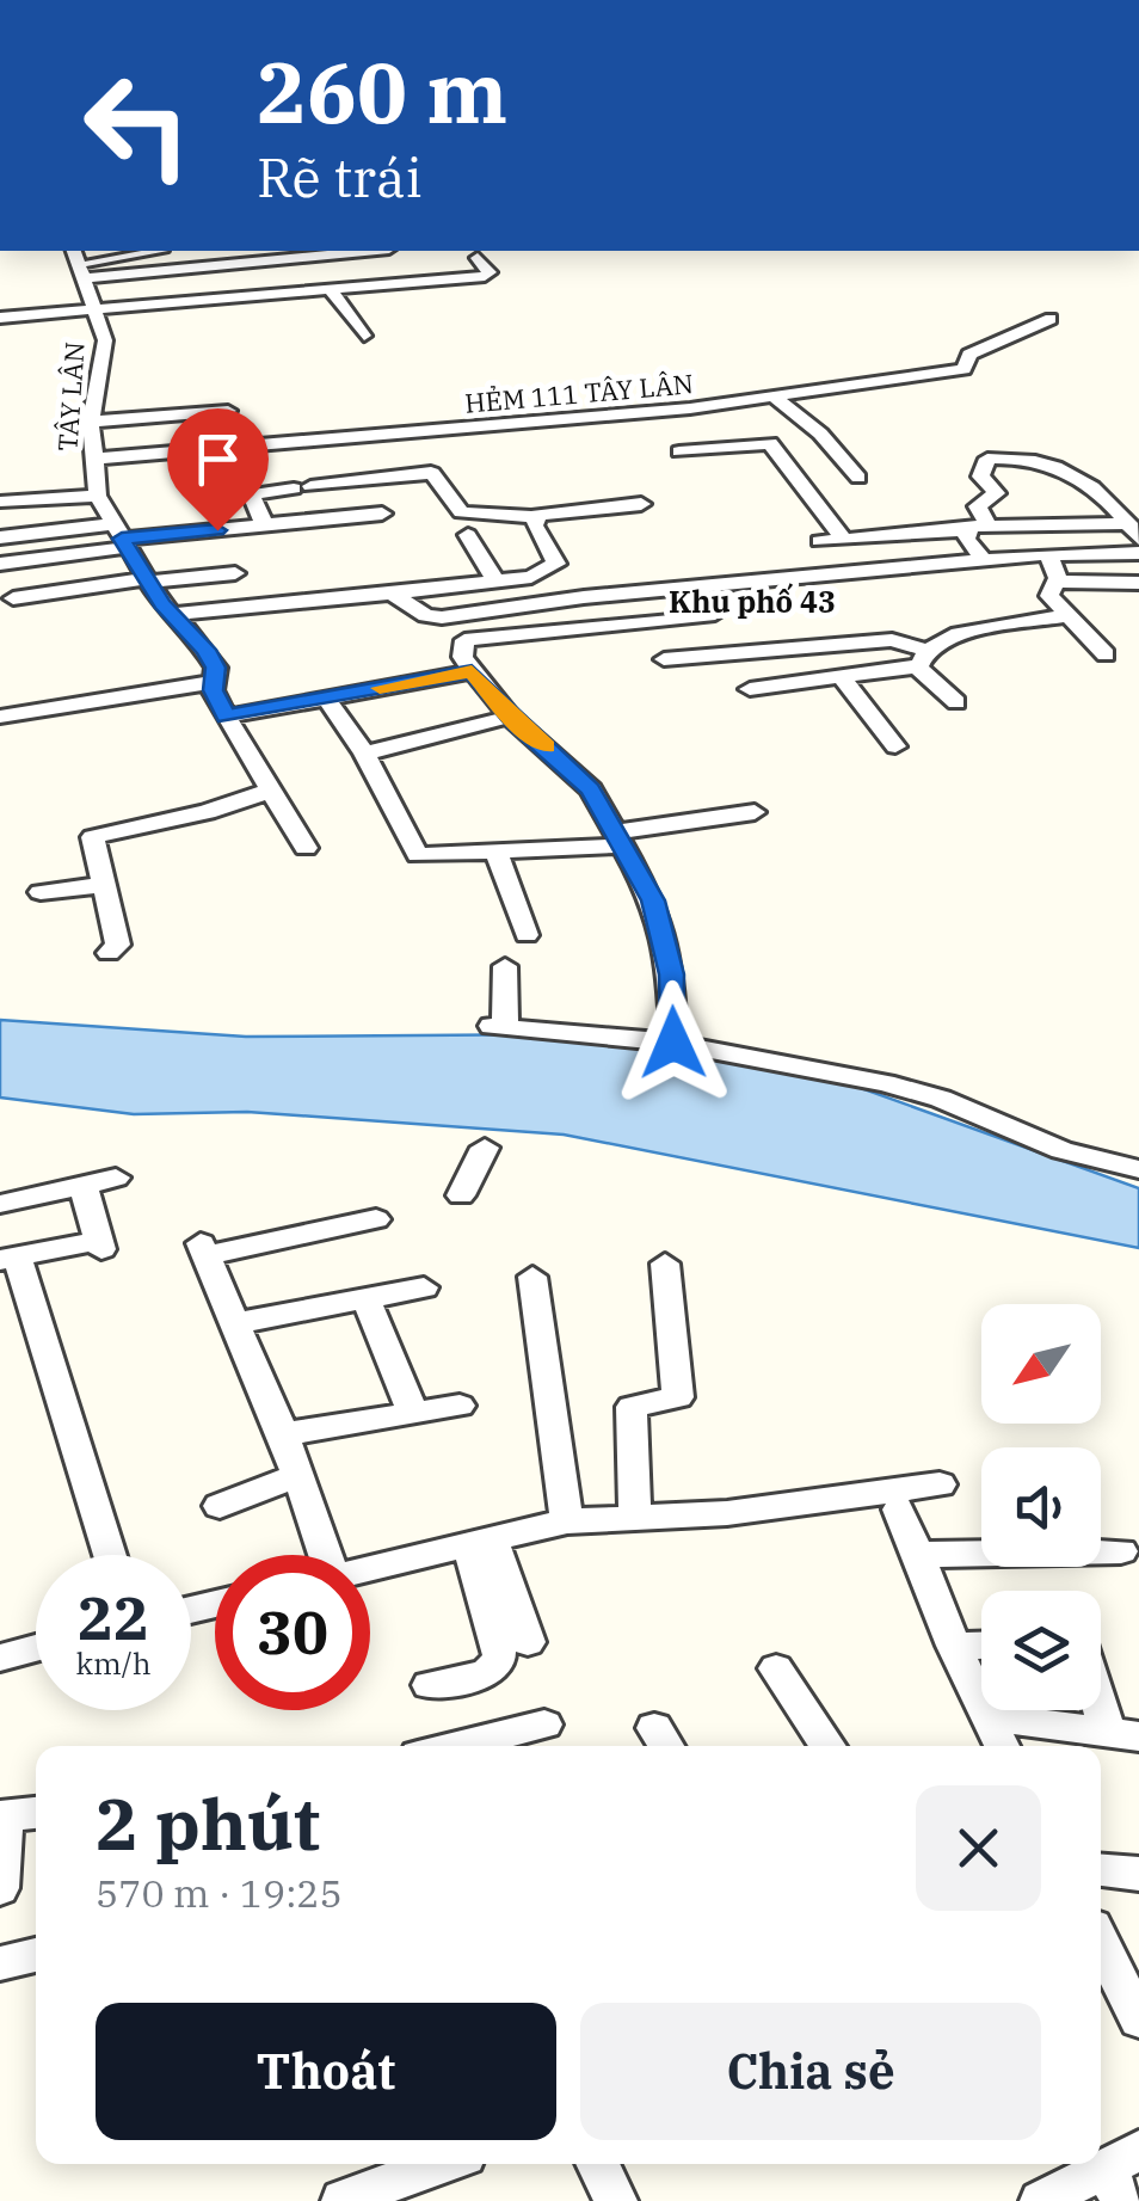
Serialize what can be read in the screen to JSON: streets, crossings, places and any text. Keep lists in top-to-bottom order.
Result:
{
  "streets": {
    "street": ["HẺM 111 TÂY LÂN", "TÂY LÂN"]
  },
  "crossings": [
    ["HẺM 111 TÂY LÂN", "TÂY LÂN"]
  ],
  "districts": ["Khu phố 43"],
  "north": "bottom left",
  "page": {
    "turn": ["260 m", "Rẽ trái"],
    "speed": "22 km/h",
    "limit": "30",
    "heading": ["2 phút", "570 m · 19:25"],
    "buttons": ["Thoát", "Chia sẻ"]
  }
}
